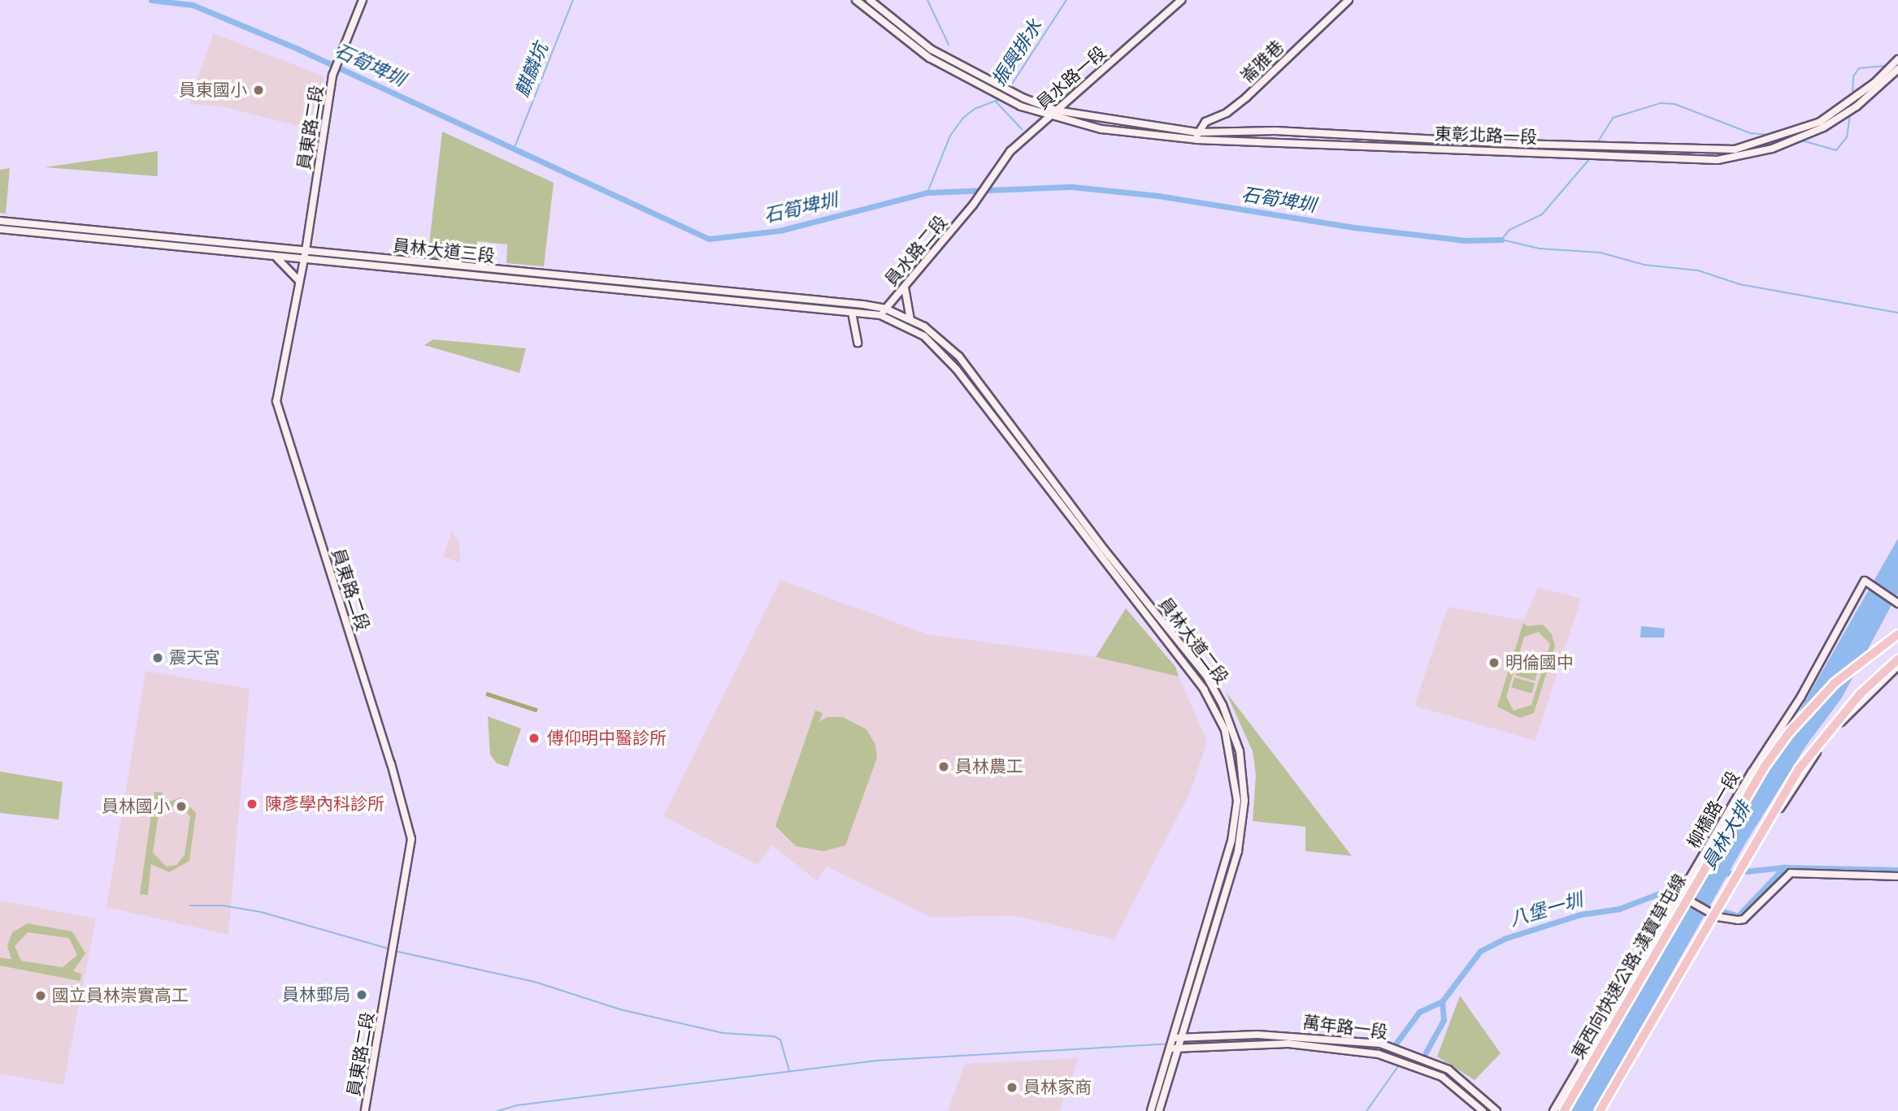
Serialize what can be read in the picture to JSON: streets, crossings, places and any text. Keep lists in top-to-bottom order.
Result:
{
  "streets": {
    "highway": ["東西向快速公路 漢寶草屯線"],
    "street": [
      "崙雅巷",
      "員水路一段",
      "員東路二段",
      "東彰北路一段",
      "員林大道三段",
      "員水路二段",
      "員林大道二段",
      "柳橋路一段",
      "萬年路一段"
    ]
  },
  "crossings": [
    ["崙雅巷", "東彰北路一段"],
    ["員水路一段", "東彰北路一段"],
    ["員水路一段", "員水路二段"],
    ["員東路二段", "員林大道三段"],
    ["員林大道三段", "員水路二段"],
    ["員林大道三段", "員林大道二段"],
    ["員水路二段", "員林大道二段"],
    ["員林大道二段", "萬年路一段"]
  ],
  "water": [
    "振興排水",
    "石筍埤圳",
    "麒麟坑",
    "員林大排",
    "八堡一圳"
  ],
  "places": [
    "員東國小",
    "震天宮",
    "明倫國中",
    "傅仰明中醫診所",
    "員林農工",
    "陳彥學內科診所",
    "員林國小",
    "員林郵局",
    "國立員林崇實高工",
    "員林家商"
  ]
}
